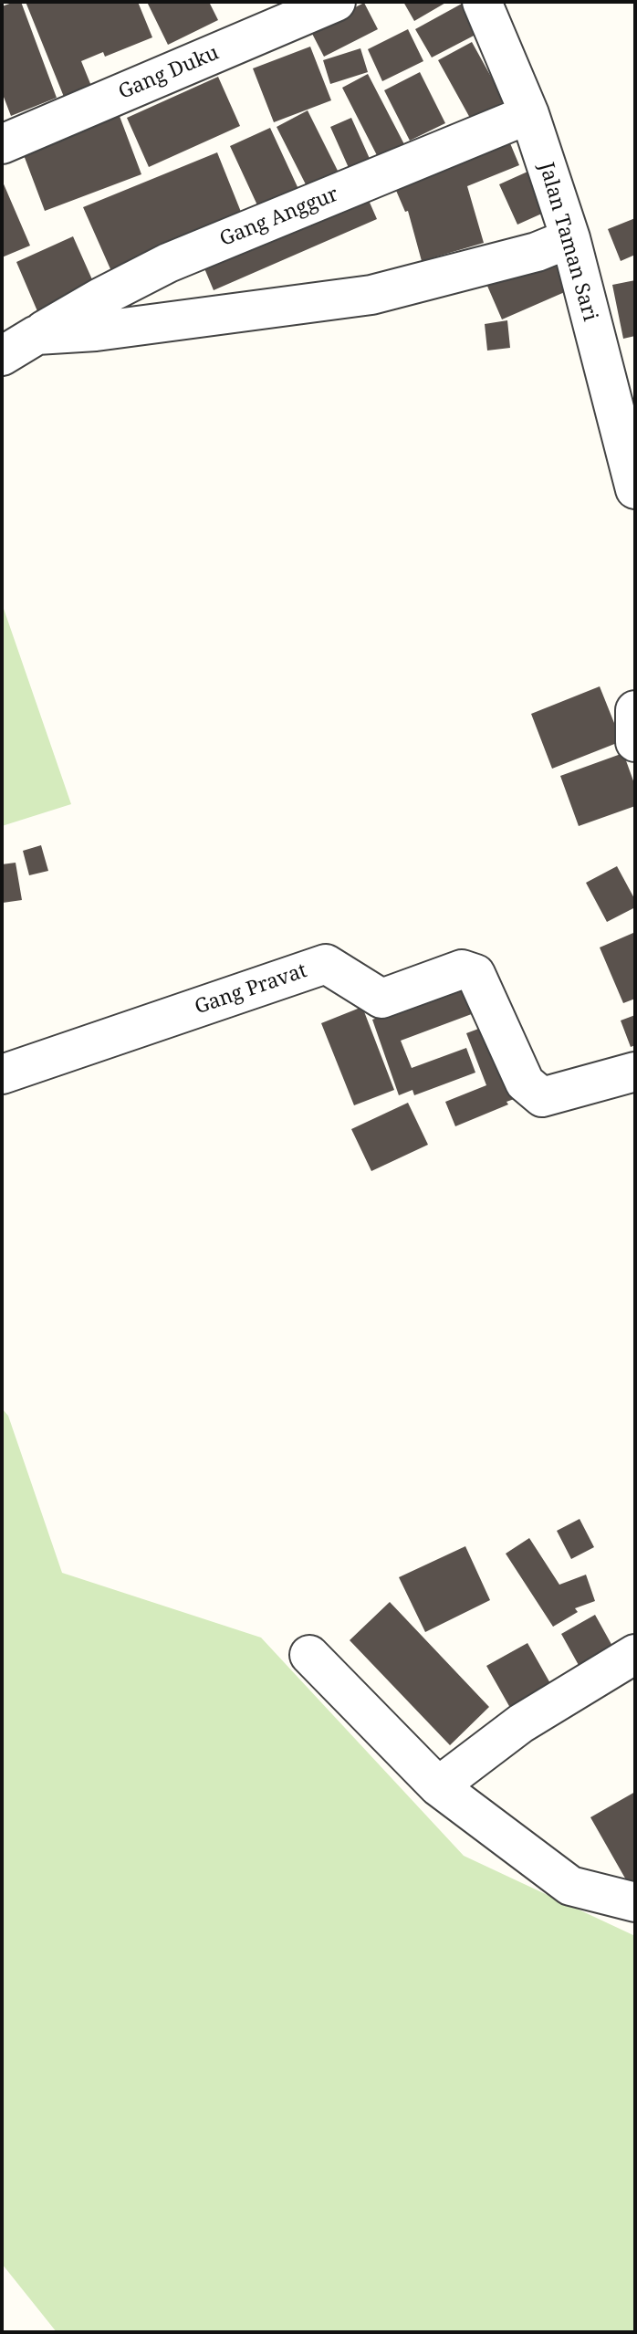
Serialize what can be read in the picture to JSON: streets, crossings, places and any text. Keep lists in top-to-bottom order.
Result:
{
  "streets": {
    "street": [
      "Gang Duku",
      "Gang Anggur",
      "Jalan Taman Sari",
      "Gang Pravat"
    ]
  },
  "crossings": [
    ["Gang Anggur", "Jalan Taman Sari"]
  ]
}
